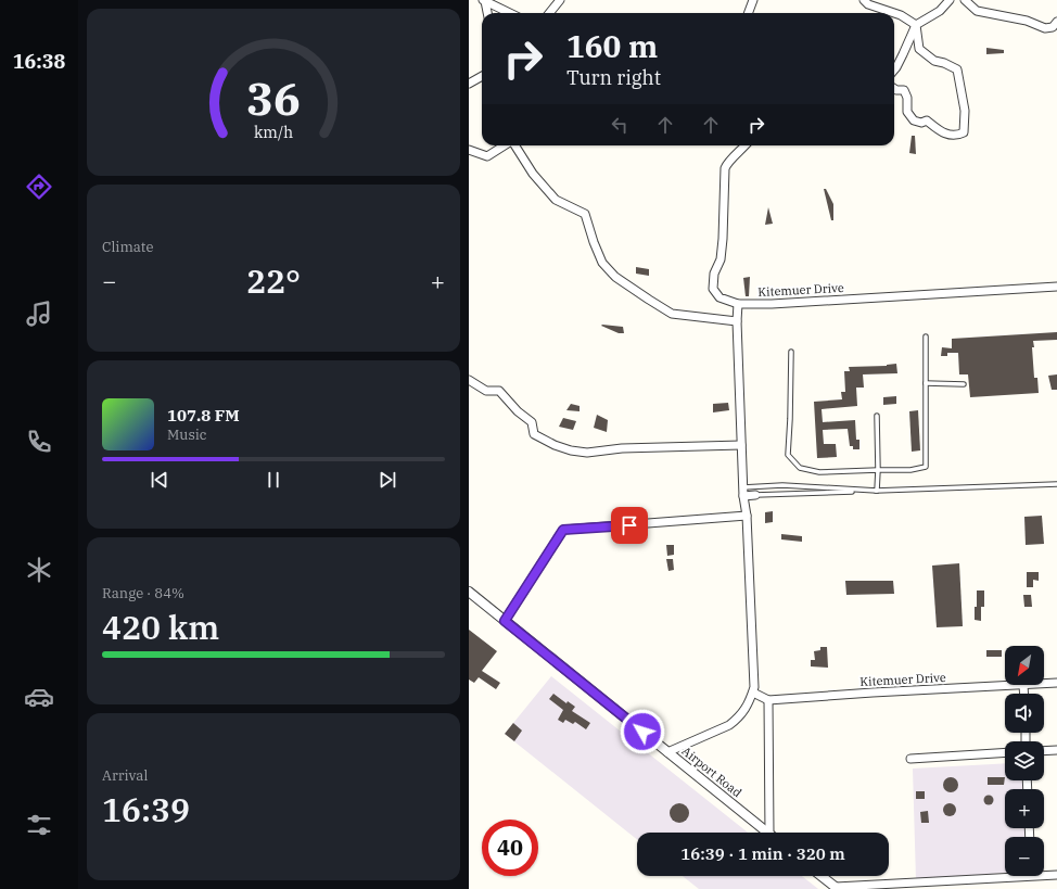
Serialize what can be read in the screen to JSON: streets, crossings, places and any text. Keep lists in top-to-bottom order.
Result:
{
  "streets": {
    "street": ["Kitemuer Drive", "Airport Road"]
  },
  "north": "bottom left",
  "page": {
    "tabs": "16:38",
    "turn": ["160 m", "Turn right"],
    "tile": [
      "Climate",
      ["Range · 84%", "420 km"],
      ["Arrival", "16:39"]
    ],
    "heat": ["−", "22°", "+"],
    "song": ["107.8 FM", "Music"],
    "map_buttons": ["+", "−"],
    "limit": "40",
    "trip": "16:39 · 1 min · 320 m",
    "gauge": ["36", "km/h"]
  }
}
